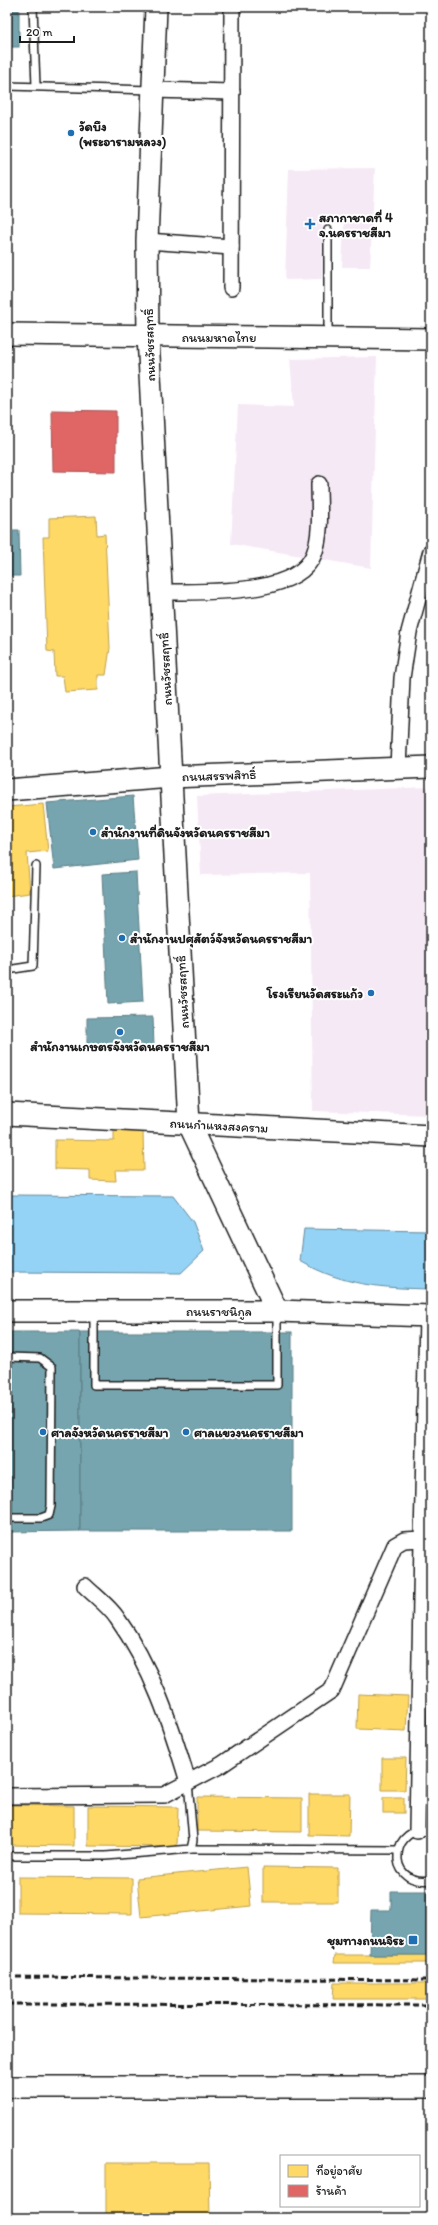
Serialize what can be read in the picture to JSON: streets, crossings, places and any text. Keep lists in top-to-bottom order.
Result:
{
  "streets": {
    "street": [
      "ถนนมหาดไทย",
      "ถนนวัชรสฤทธิ์",
      "ถนนสรรพสิทธิ์",
      "ถนนกำแหงสงคราม",
      "ถนนราชนิกูล"
    ]
  },
  "crossings": [
    ["ถนนมหาดไทย", "ถนนวัชรสฤทธิ์"],
    ["ถนนวัชรสฤทธิ์", "ถนนสรรพสิทธิ์"],
    ["ถนนวัชรสฤทธิ์", "ถนนกำแหงสงคราม"],
    ["ถนนวัชรสฤทธิ์", "ถนนราชนิกูล"]
  ],
  "places": {
    "other": [
      "วัดบึง (พระอารามหลวง)",
      "สำนักงานที่ดินจังหวัดนครราชสีมา",
      "สำนักงานปศุสัตว์จังหวัดนครราชสีมา",
      "โรงเรียนวัดสระแก้ว",
      "สำนักงานเกษตรจังหวัดนครราชสีมา",
      "ศาลจังหวัดนครราชสีมา",
      "ศาลแขวงนครราชสีมา"
    ],
    "health": ["สภากาชาดที่ 4 จ.นครราชสีมา"],
    "transit": ["ชุมทางถนนจิระ"]
  },
  "legend": ["ที่อยู่อาศัย", "ร้านค้า"],
  "scale_bar": "20 m"
}
